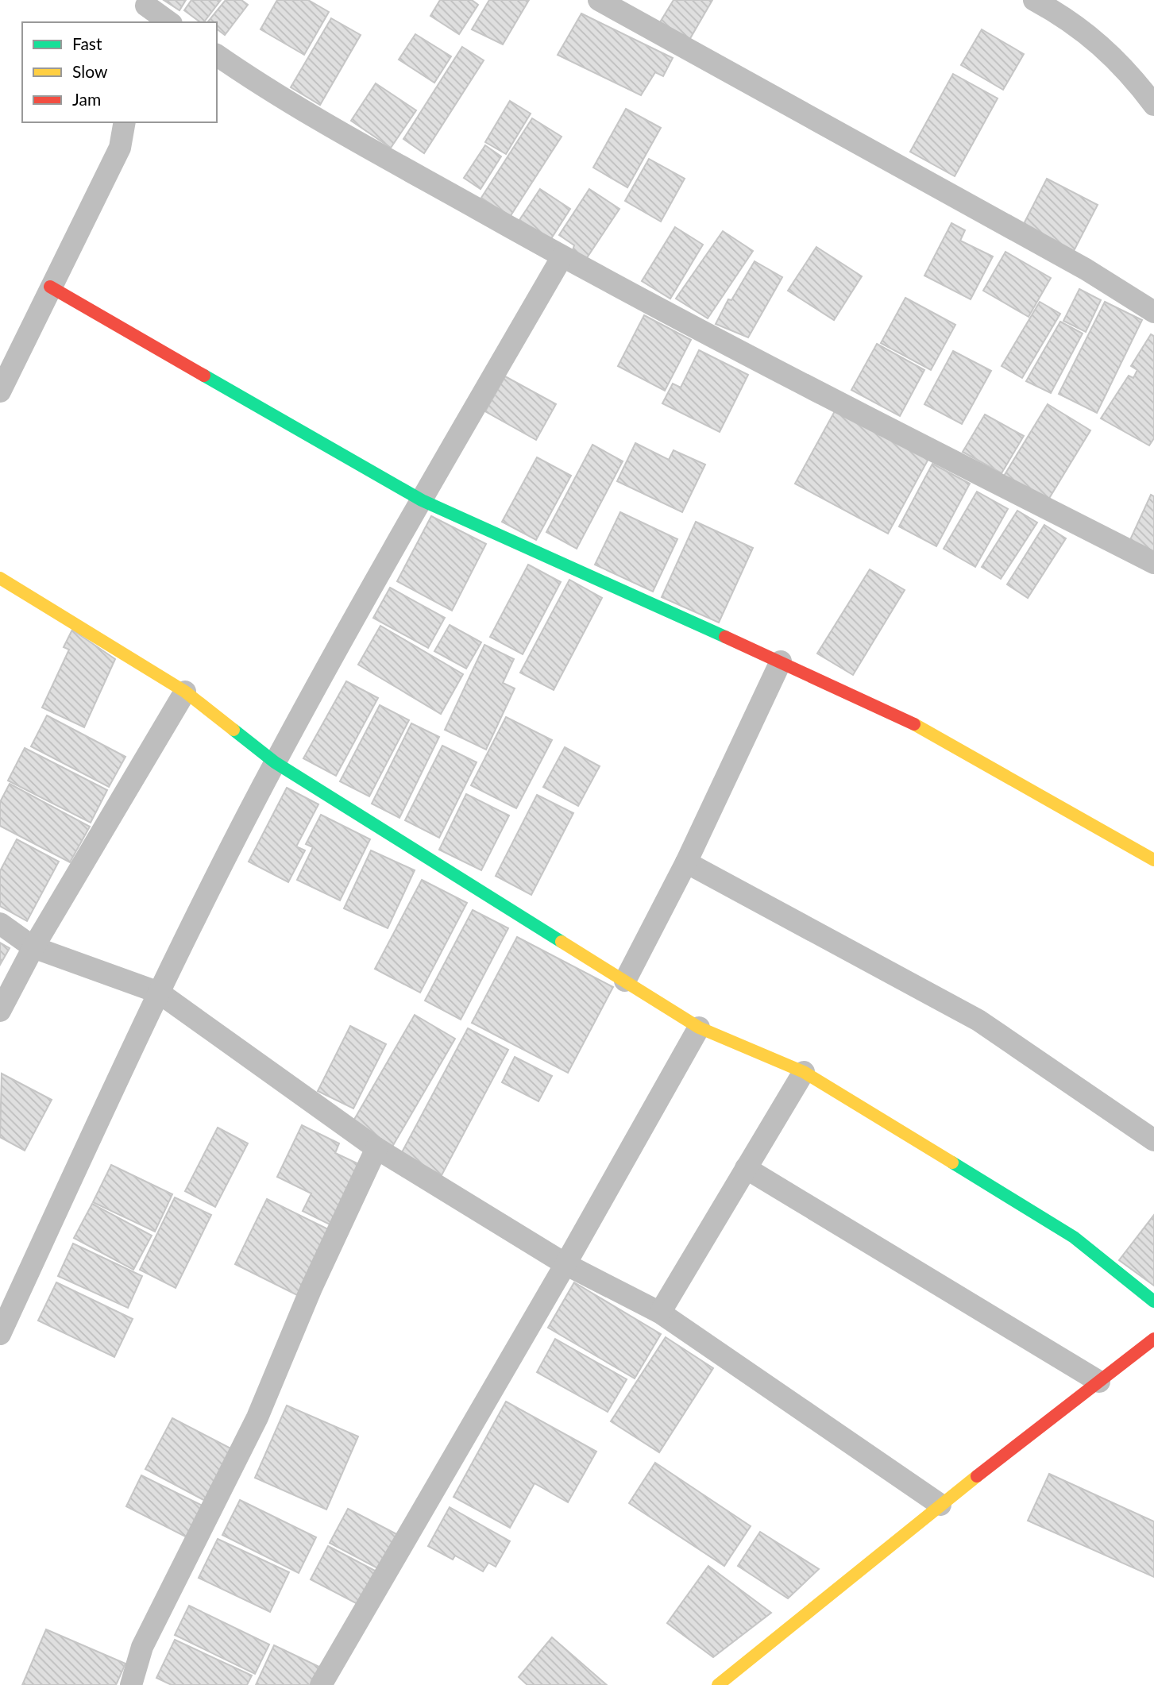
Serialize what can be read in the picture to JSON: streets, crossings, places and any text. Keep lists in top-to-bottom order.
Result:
{
  "legend": ["Fast", "Slow", "Jam"]
}
